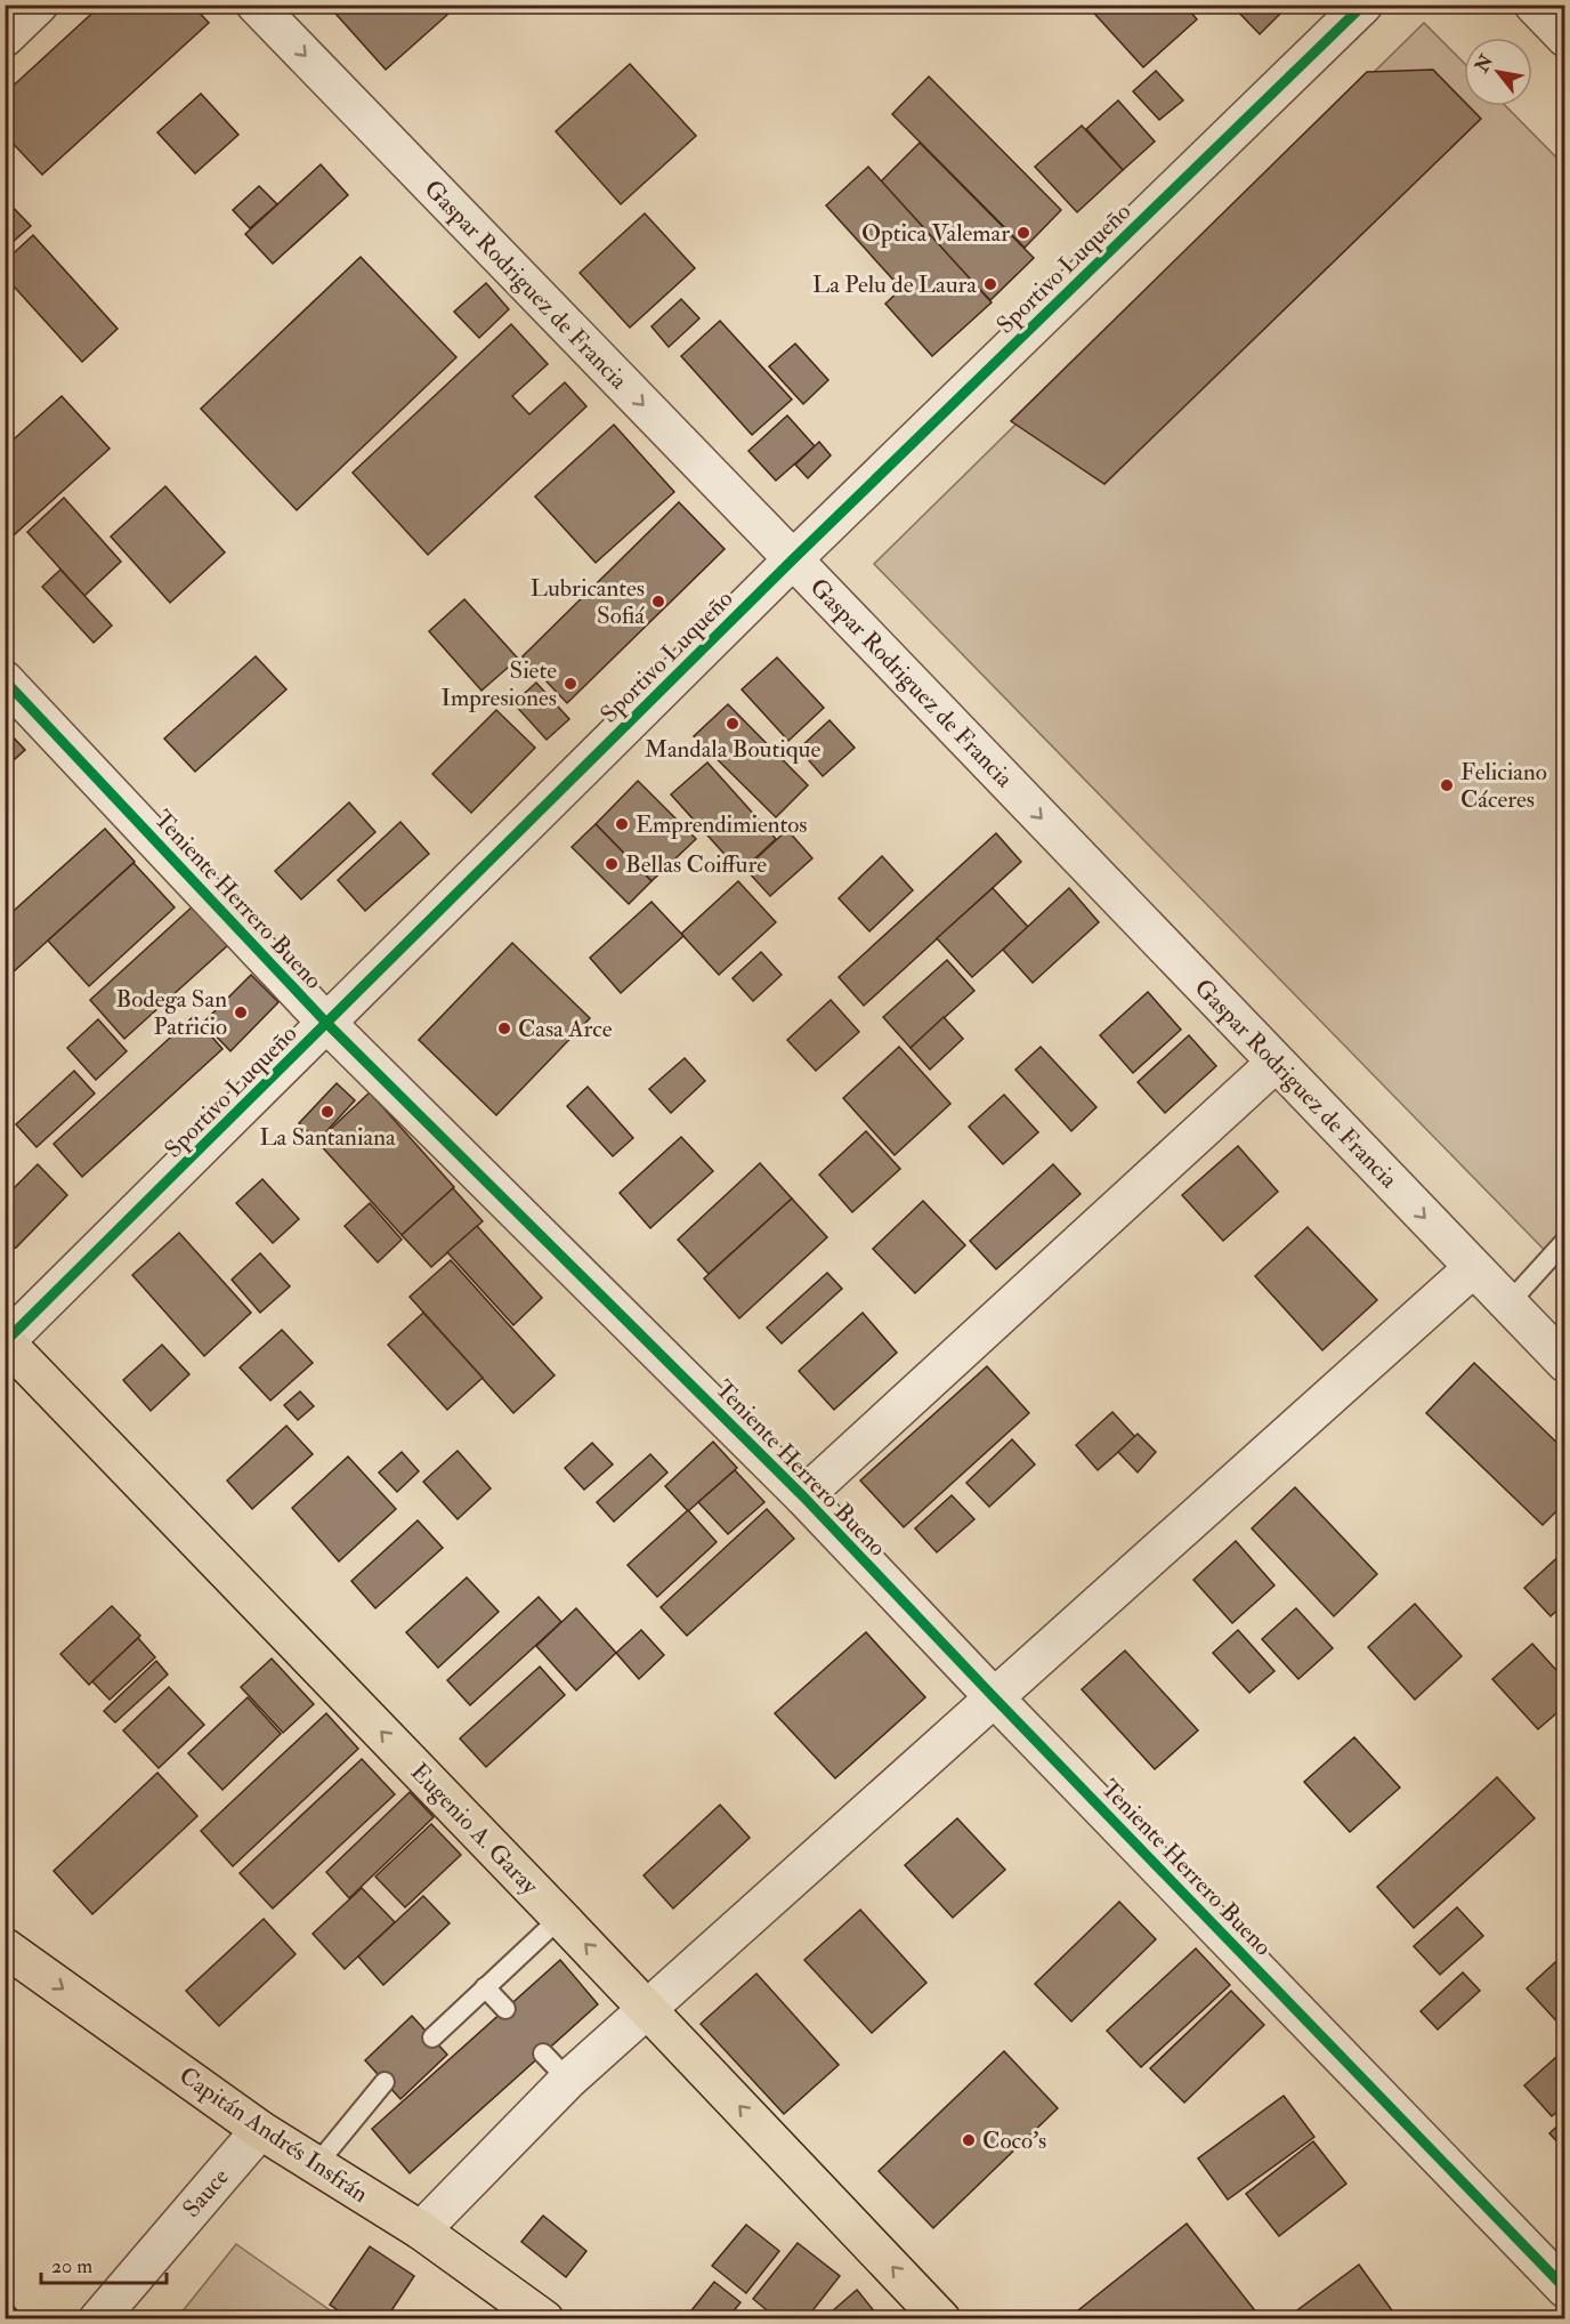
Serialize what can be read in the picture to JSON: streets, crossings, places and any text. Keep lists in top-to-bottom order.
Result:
{
  "streets": {
    "main road": ["Eugenio A. Garay", "Capitán Andrés Insfrán"],
    "street": [
      "Sportivo Luqueño",
      "Gaspar Rodriguez de Francia",
      "Teniente Herrero Bueno",
      "Sauce"
    ]
  },
  "crossings": [
    ["Sportivo Luqueño", "Gaspar Rodriguez de Francia"],
    ["Sportivo Luqueño", "Teniente Herrero Bueno"],
    ["Sportivo Luqueño", "Eugenio A. Garay"],
    ["Capitán Andrés Insfrán", "Sauce"]
  ],
  "one_way": ["Gaspar Rodriguez de Francia", "Eugenio A. Garay", "Capitán Andrés Insfrán"],
  "places": [
    "Optica Valemar",
    "La Pelu de Laura",
    "Lubricantes Sofiá",
    "Siete Impresiones",
    "Mandala Boutique",
    "Feliciano Cáceres",
    "Emprendimientos",
    "Bellas Coiffure",
    "Bodega San Patricio",
    "Casa Arce",
    "La Santaniana",
    "Coco's"
  ],
  "scale_bar": "20 m",
  "north": "top left"
}
